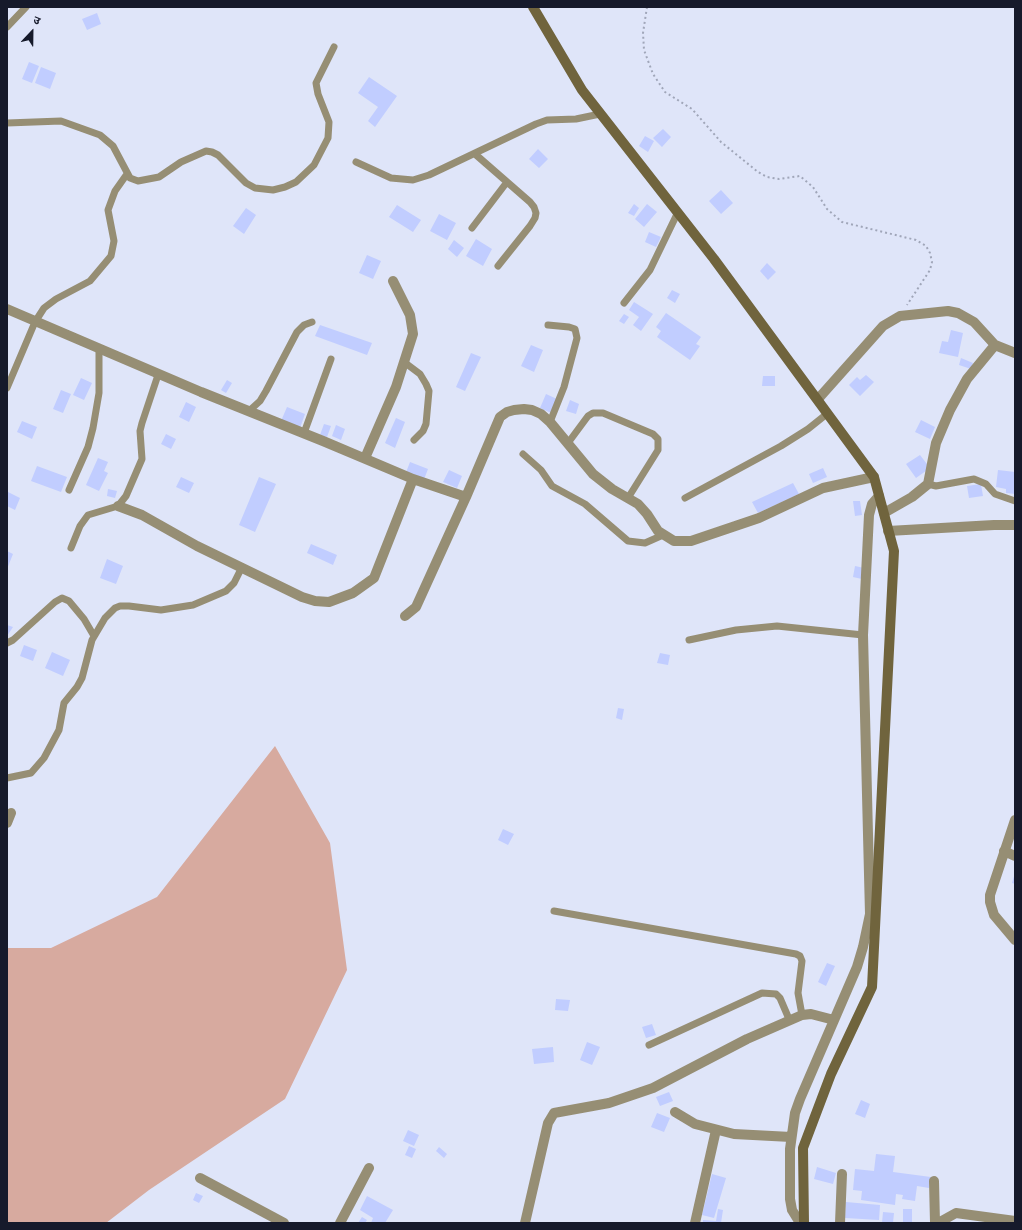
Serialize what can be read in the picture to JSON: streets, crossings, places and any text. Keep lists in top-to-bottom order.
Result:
{
  "north": "top"
}
